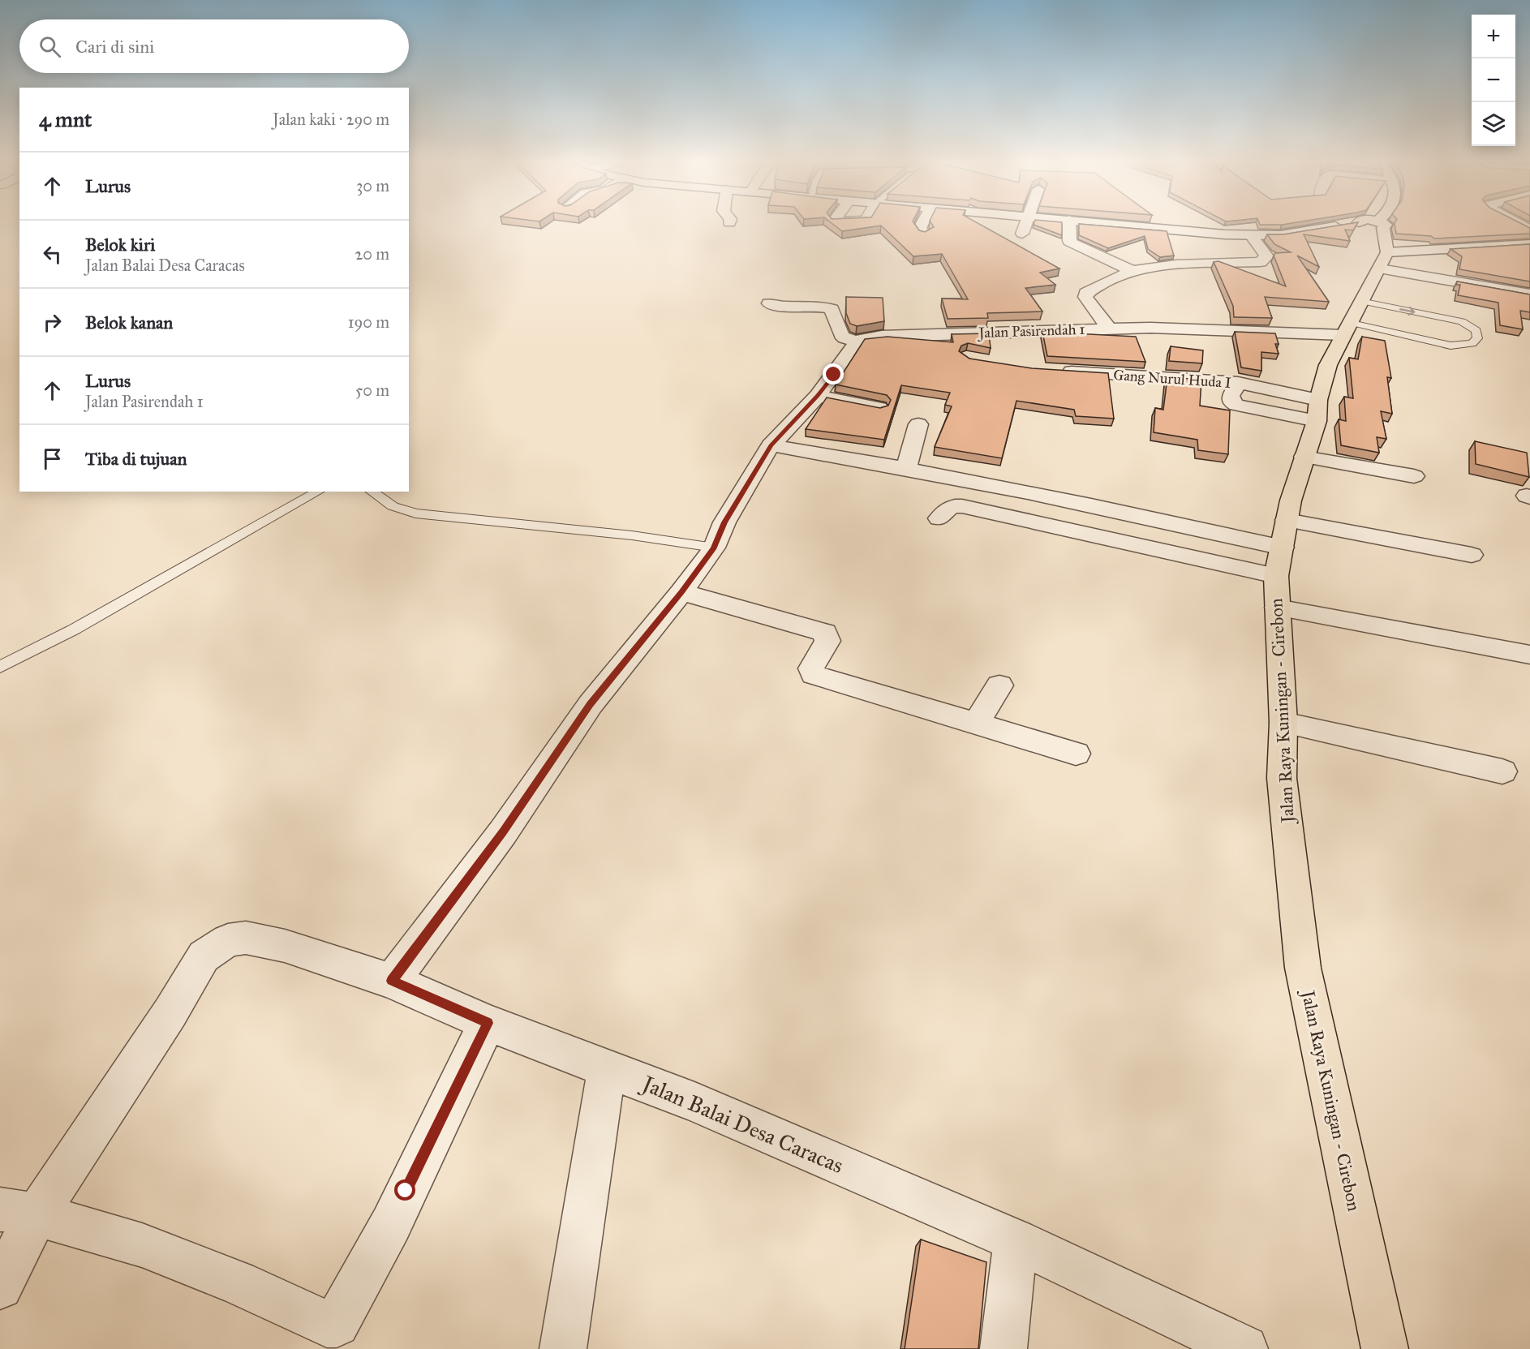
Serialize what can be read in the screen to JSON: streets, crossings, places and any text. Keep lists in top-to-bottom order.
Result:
{
  "streets": {
    "highway": ["Jalan Raya Kuningan - Cirebon"],
    "street": ["Jalan Pasirendah 1", "Gang Nurul Huda I", "Jalan Balai Desa Caracas"]
  },
  "crossings": [
    ["Jalan Pasirendah 1", "Jalan Raya Kuningan - Cirebon"],
    ["Gang Nurul Huda I", "Jalan Raya Kuningan - Cirebon"]
  ],
  "page": {
    "map_buttons": ["+", "−"],
    "search": "Cari di sini",
    "heading": ["4 mnt", "Jalan kaki · 290 m"],
    "list": [
      ["Lurus", "30 m"],
      ["Belok kiri", "Jalan Balai Desa Caracas", "20 m"],
      ["Belok kanan", "190 m"],
      ["Lurus", "Jalan Pasirendah 1", "50 m"],
      "Tiba di tujuan"
    ]
  }
}
